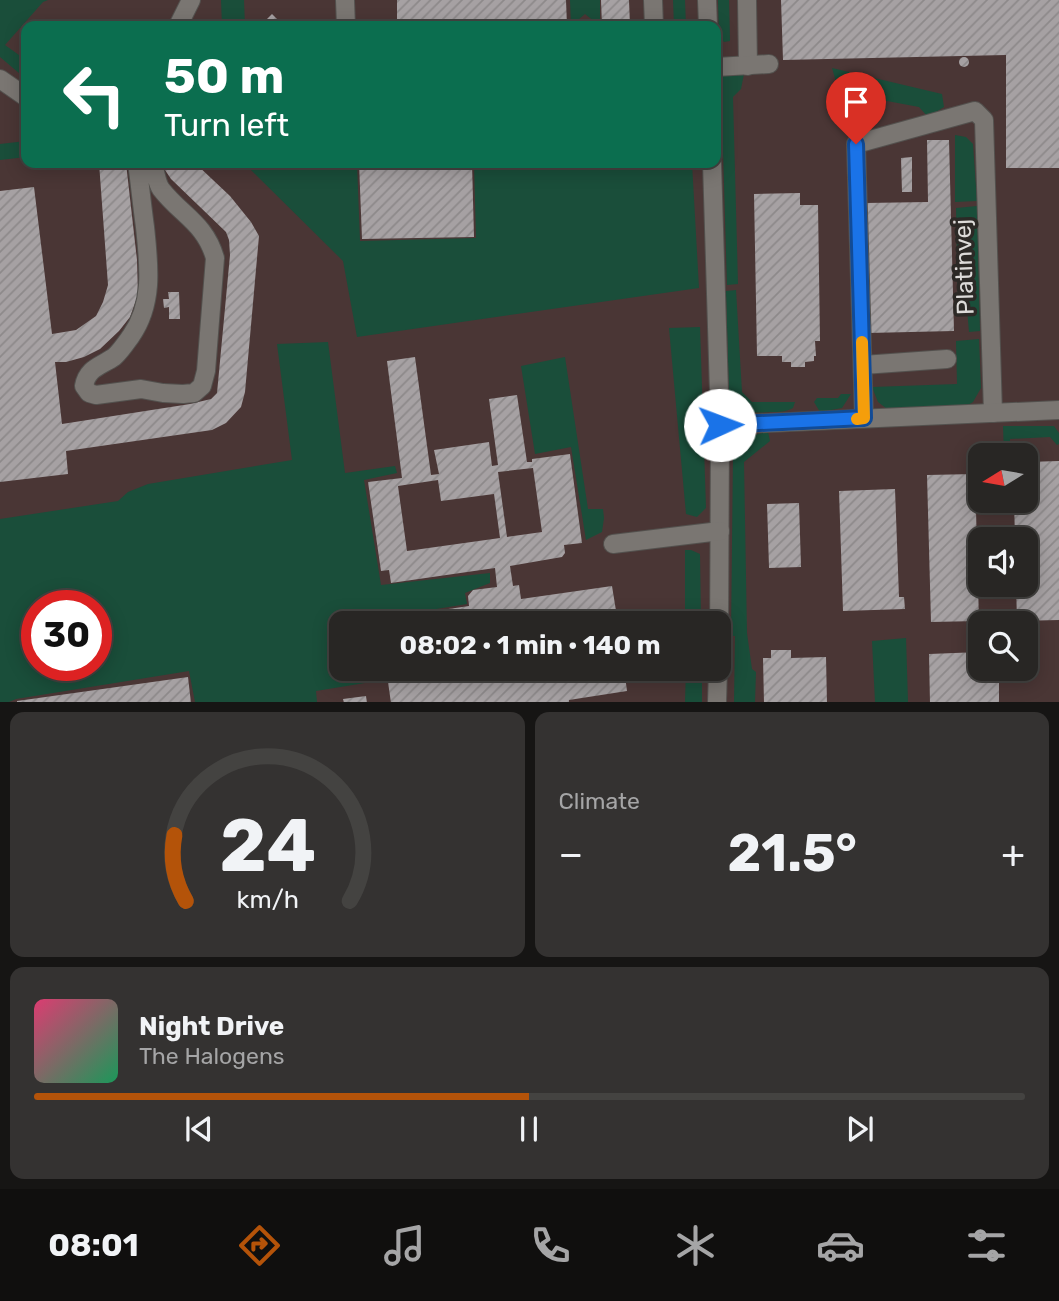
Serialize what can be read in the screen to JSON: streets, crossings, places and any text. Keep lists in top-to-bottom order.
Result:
{
  "streets": {
    "street": ["Platinvej"]
  },
  "north": "left",
  "page": {
    "turn": ["50 m", "Turn left"],
    "limit": "30",
    "trip": "08:02 · 1 min · 140 m",
    "tile": "Climate",
    "heat": ["−", "21.5°", "+"],
    "song": ["Night Drive", "The Halogens"],
    "tabs": "08:01",
    "gauge": ["24", "km/h"]
  }
}
